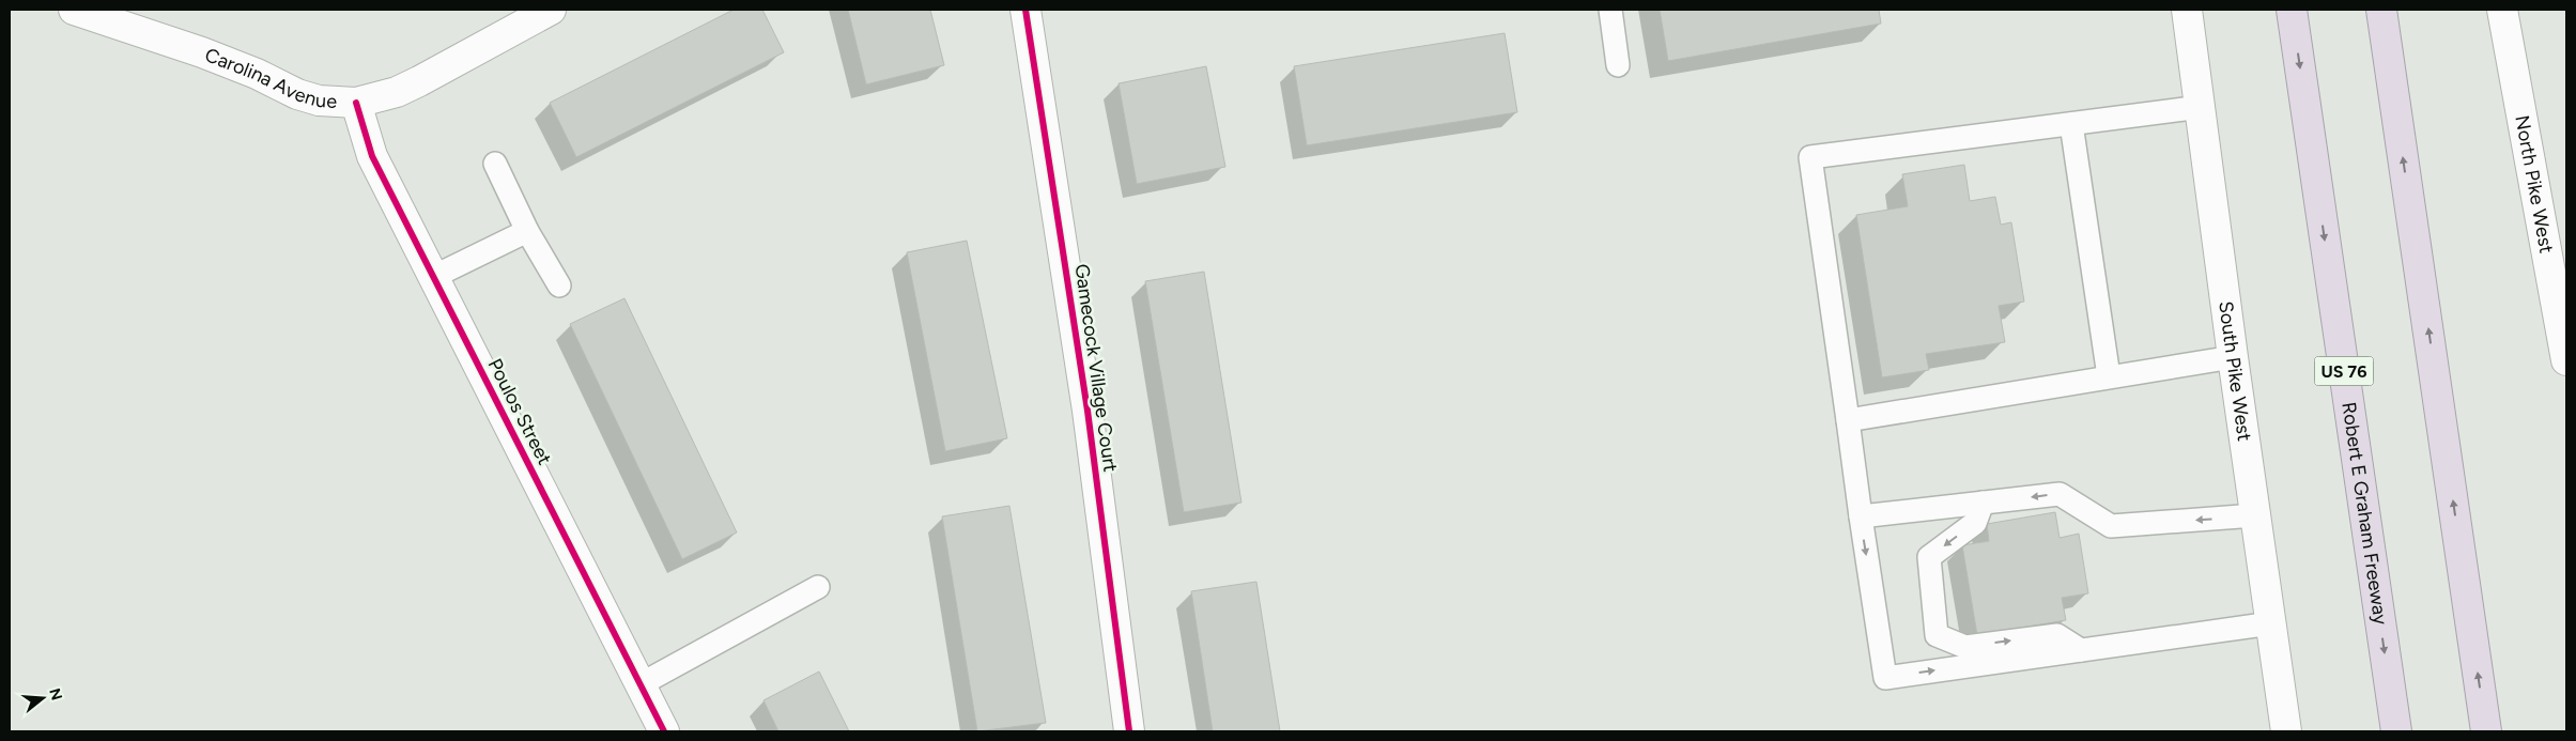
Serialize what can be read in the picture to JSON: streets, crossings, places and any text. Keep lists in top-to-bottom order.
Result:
{
  "streets": {
    "highway": ["US 76", "Robert E Graham Freeway"],
    "street": [
      "Carolina Avenue",
      "North Pike West",
      "Gamecock Village Court",
      "South Pike West",
      "Poulos Street"
    ]
  },
  "crossings": [
    ["Carolina Avenue", "Poulos Street"]
  ],
  "north": "right"
}
